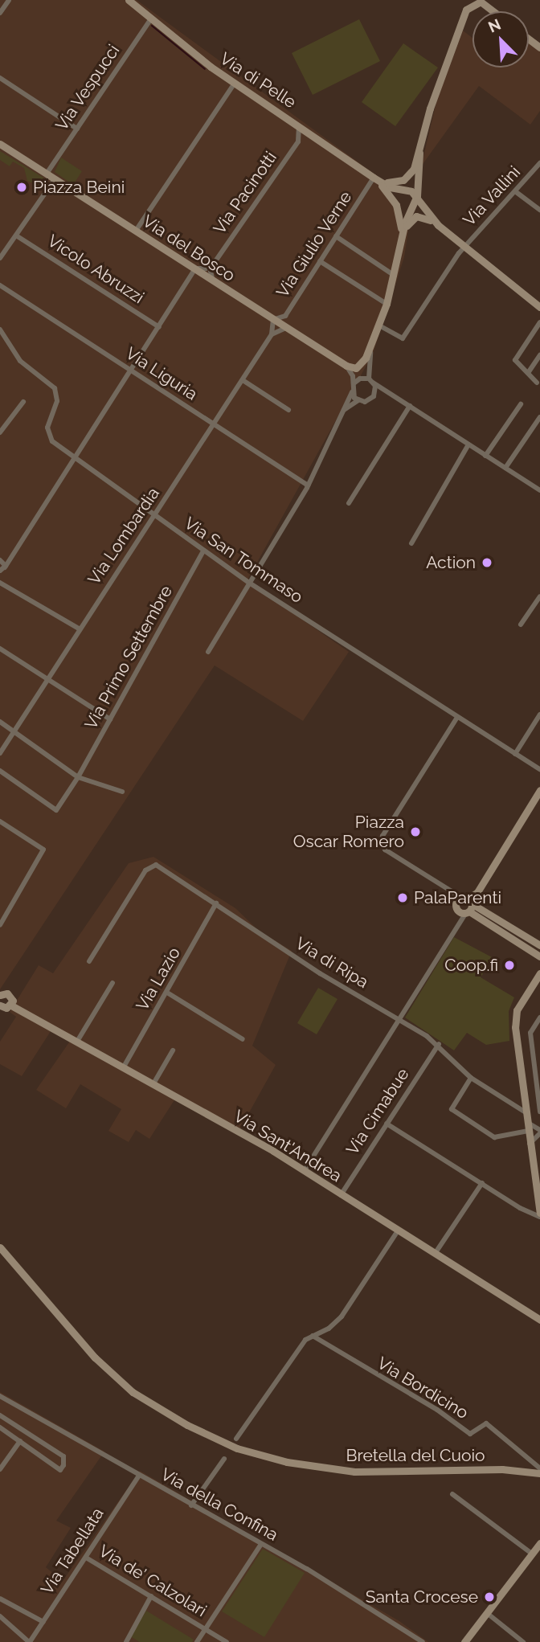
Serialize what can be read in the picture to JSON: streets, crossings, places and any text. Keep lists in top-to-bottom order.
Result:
{
  "streets": {
    "street": [
      "Via di Pelle",
      "Via Vespucci",
      "Via Pacinotti",
      "Via Vallini",
      "Via Giulio Verne",
      "Via del Bosco",
      "Vicolo Abruzzi",
      "Via Liguria",
      "Via Lombardia",
      "Via San Tommaso",
      "Via Primo Settembre",
      "Via di Ripa",
      "Via Lazio",
      "Via Cimabue",
      "Via Sant'Andrea",
      "Via Bordicino",
      "Bretella del Cuoio",
      "Via della Confina",
      "Via Tabellata",
      "Via de’ Calzolari"
    ]
  },
  "crossings": [
    ["Via di Pelle", "Via Vespucci"],
    ["Via di Pelle", "Via Pacinotti"],
    ["Via di Pelle", "Via Giulio Verne"],
    ["Via Vespucci", "Via del Bosco"],
    ["Via Giulio Verne", "Via del Bosco"],
    ["Via Giulio Verne", "Via Lombardia"],
    ["Via del Bosco", "Via Lombardia"],
    ["Via Liguria", "Via Lombardia"],
    ["Via Lombardia", "Via San Tommaso"],
    ["Via San Tommaso", "Via Primo Settembre"],
    ["Via di Ripa", "Via Lazio"],
    ["Via di Ripa", "Via Cimabue"],
    ["Via Lazio", "Via Sant'Andrea"],
    ["Via Cimabue", "Via Sant'Andrea"],
    ["Via della Confina", "Via Tabellata"],
    ["Via Tabellata", "Via de’ Calzolari"]
  ],
  "places": [
    "Piazza Beini",
    "Action",
    "Piazza Oscar Romero",
    "PalaParenti",
    "Coop.fi",
    "Santa Crocese"
  ],
  "north": "top left"
}
